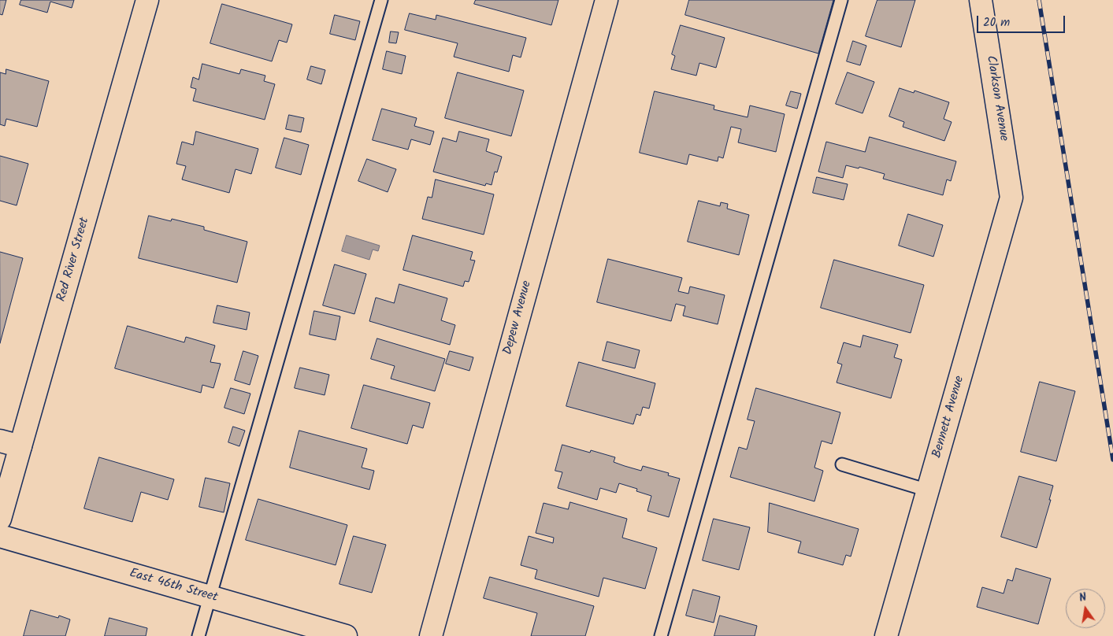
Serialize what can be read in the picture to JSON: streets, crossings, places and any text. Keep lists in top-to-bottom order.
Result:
{
  "streets": {
    "street": [
      "Clarkson Avenue",
      "Red River Street",
      "Depew Avenue",
      "Bennett Avenue",
      "East 46th Street"
    ]
  },
  "crossings": [
    ["Clarkson Avenue", "Bennett Avenue"]
  ],
  "scale_bar": "20 m",
  "north": "top"
}
